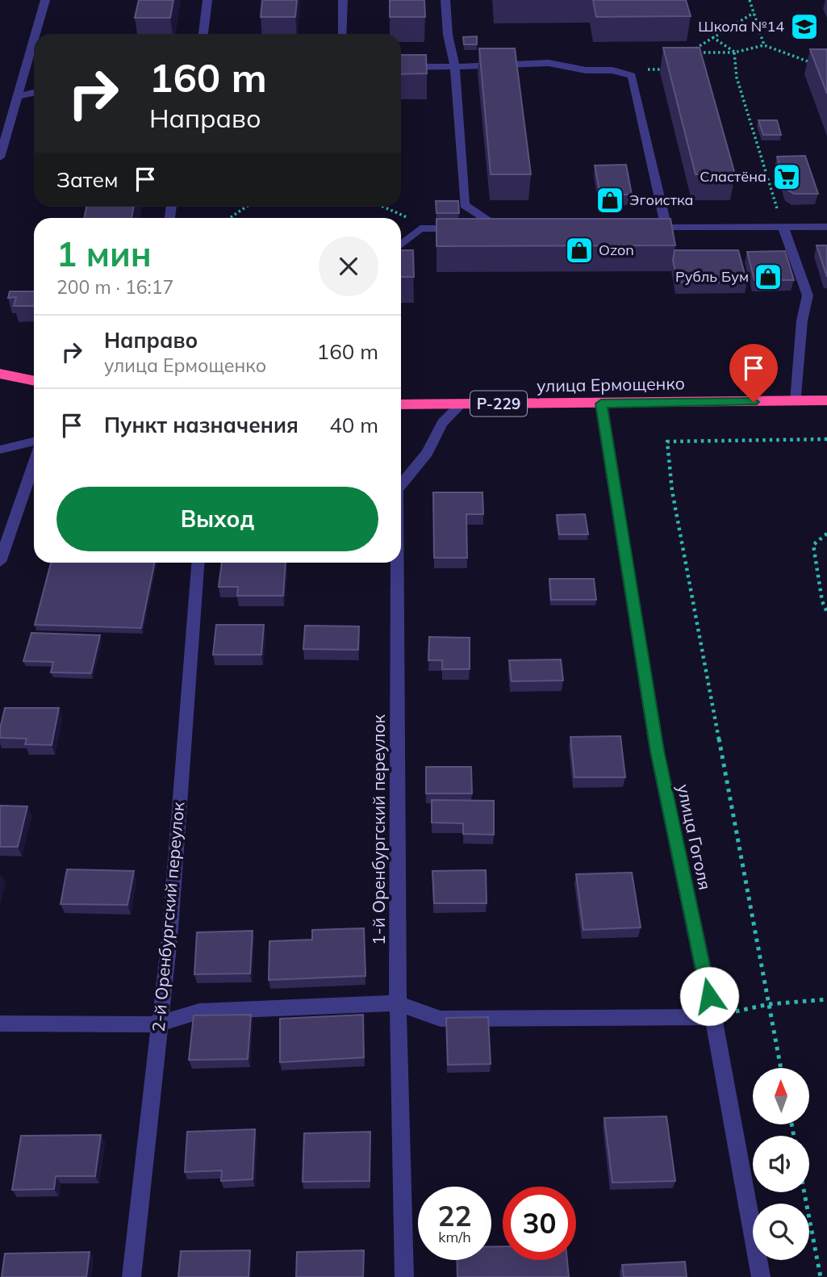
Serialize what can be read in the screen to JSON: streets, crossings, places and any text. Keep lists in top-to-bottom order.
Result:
{
  "streets": {
    "highway": ["улица Ермощенко", "Р-229"],
    "street": ["1-й Оренбургский переулок", "улица Гоголя", "2-й Оренбургский переулок"]
  },
  "crossings": [
    ["улица Ермощенко", "1-й Оренбургский переулок"],
    ["улица Ермощенко", "улица Гоголя"]
  ],
  "places": {
    "school or university": ["Школа №14"],
    "supermarket": ["Сластёна"],
    "shop": ["Эгоистка", "Ozon", "Рубль Бум"]
  },
  "north": "top",
  "page": {
    "turn": ["160 m", "Направо"],
    "then": "Затем",
    "heading": ["1 мин", "200 m · 16:17"],
    "list": [
      {
        "name": "Направо",
        "note": "улица Ермощенко",
        "value": "160 m"
      },
      {
        "name": "Пункт назначения",
        "value": "40 m"
      }
    ],
    "buttons": "Выход",
    "speed": "22 km/h",
    "limit": "30"
  }
}
